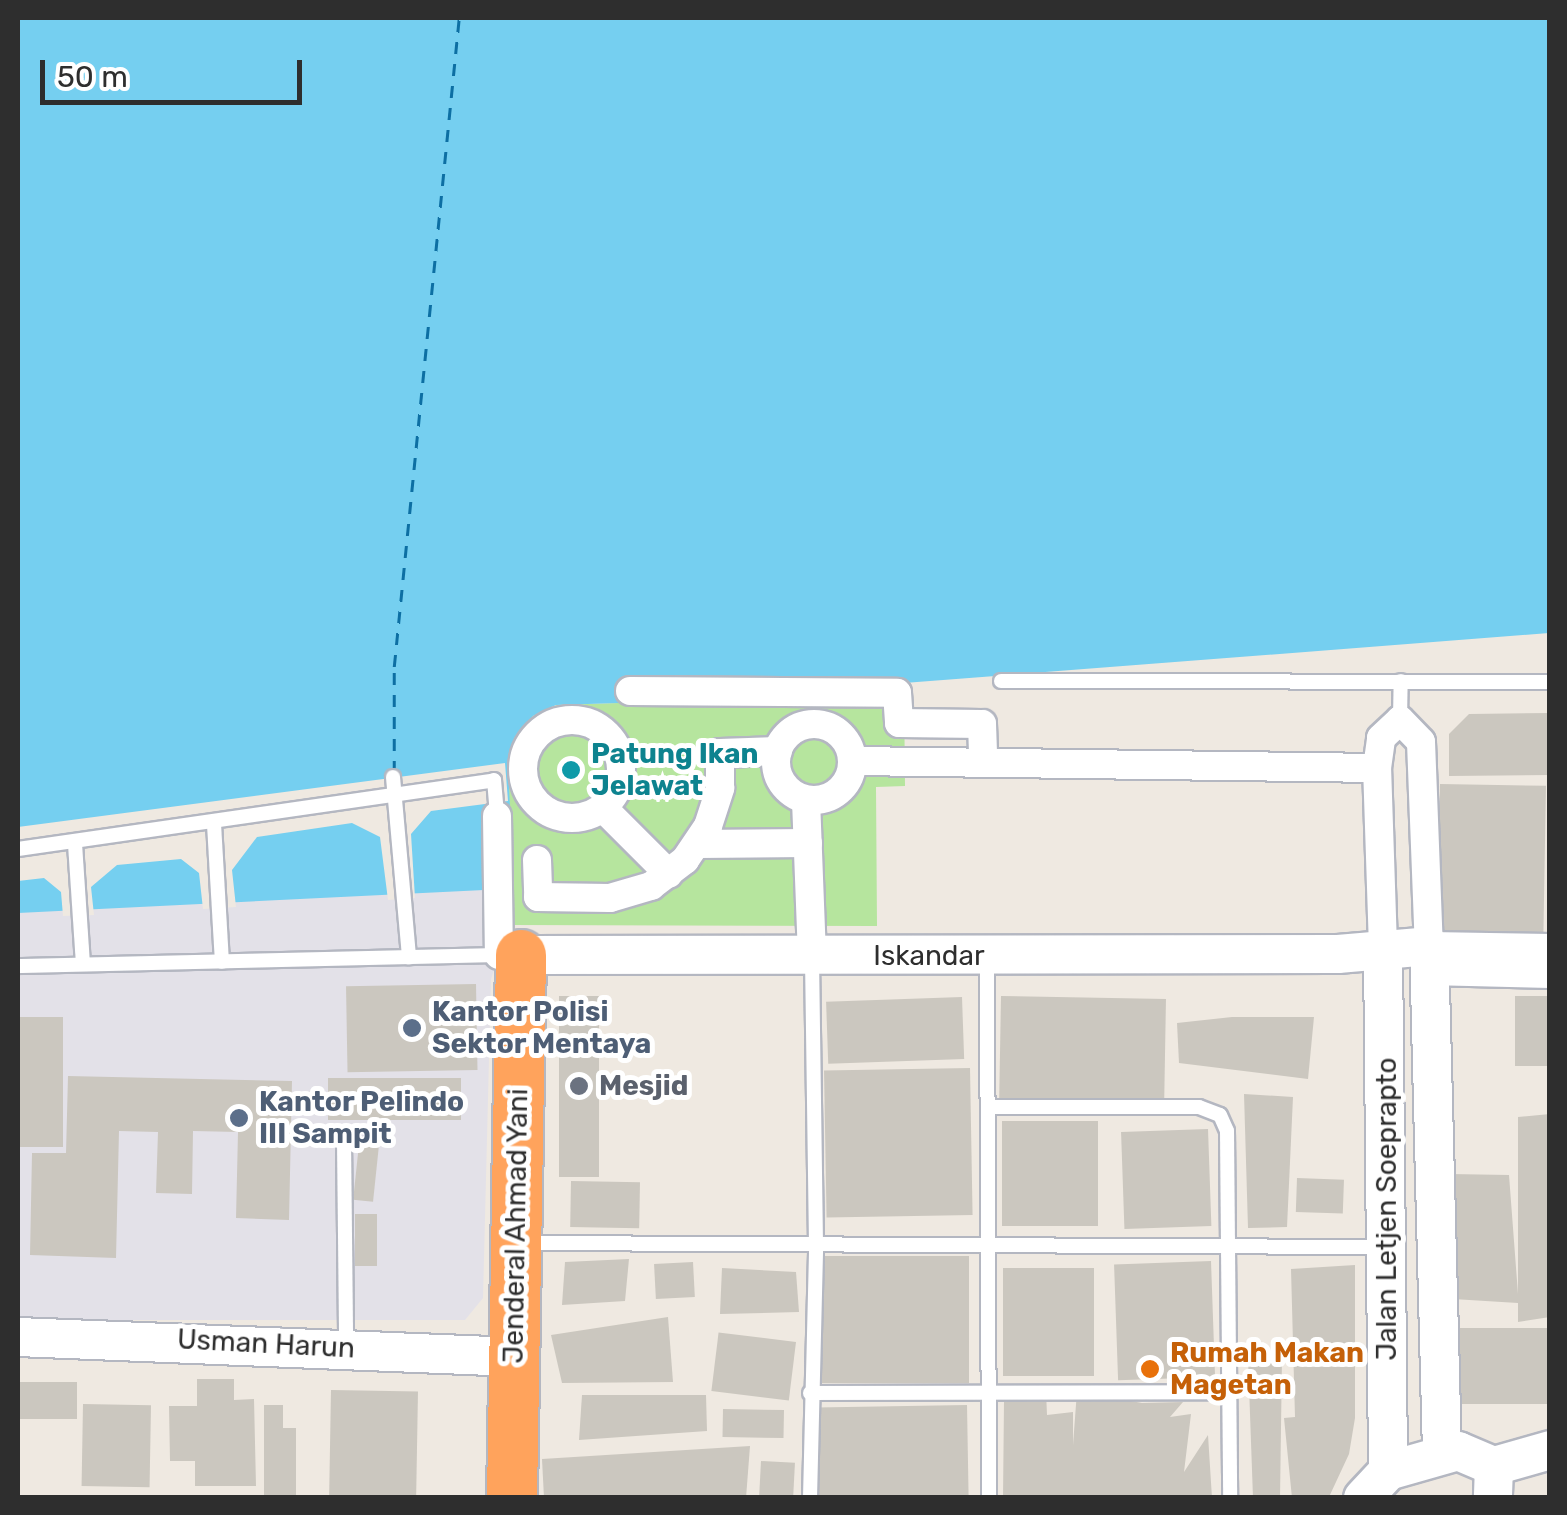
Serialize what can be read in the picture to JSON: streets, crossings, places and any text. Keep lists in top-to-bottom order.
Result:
{
  "streets": {
    "highway": ["Jenderal Ahmad Yani"],
    "street": ["Iskandar", "Jalan Letjen Soeprapto", "Usman Harun"]
  },
  "crossings": [
    ["Iskandar", "Jalan Letjen Soeprapto"],
    ["Iskandar", "Jenderal Ahmad Yani"],
    ["Jenderal Ahmad Yani", "Usman Harun"]
  ],
  "places": [
    "Patung Ikan Jelawat",
    "Kantor Polisi Sektor Mentaya",
    "Mesjid",
    "Kantor Pelindo III Sampit",
    "Rumah Makan Magetan"
  ],
  "scale_bar": "50 m"
}
